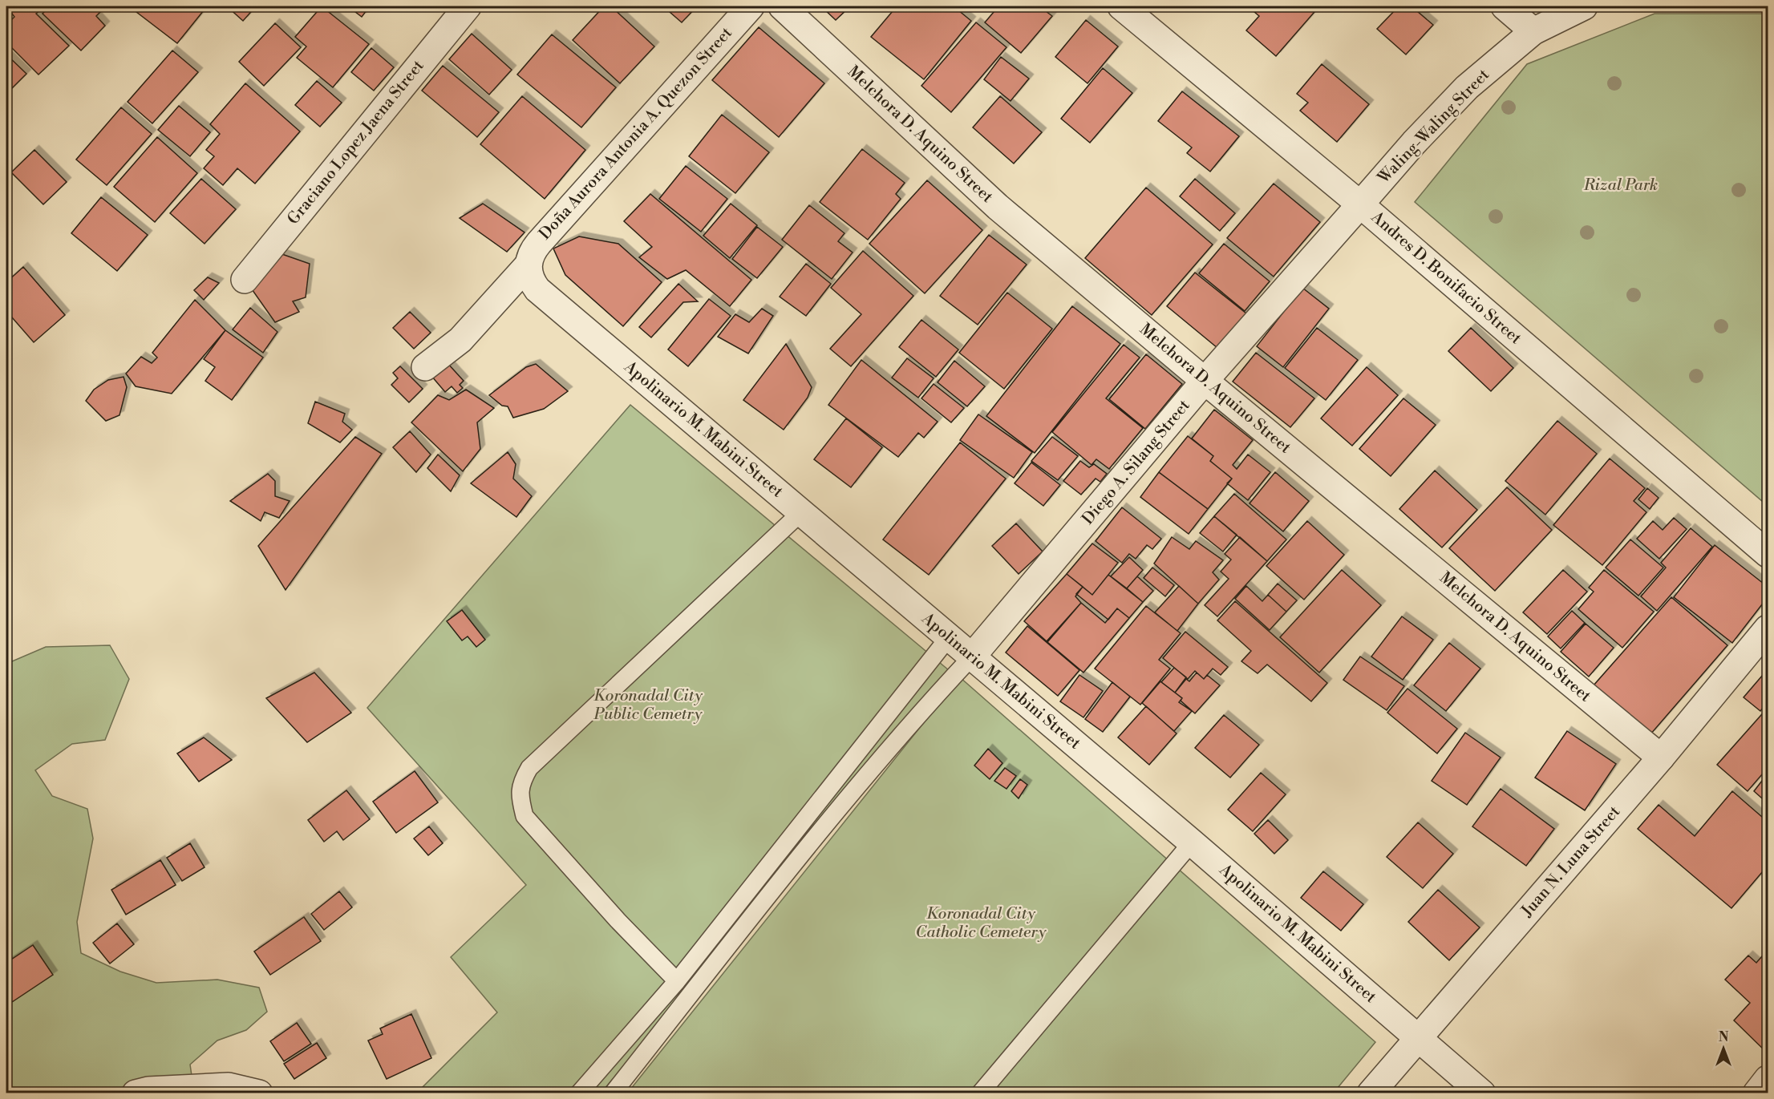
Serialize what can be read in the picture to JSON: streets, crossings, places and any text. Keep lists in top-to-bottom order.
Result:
{
  "streets": {
    "street": [
      "Waling-Waling Street",
      "Doña Aurora Antonia A. Quezon Street",
      "Melchora D. Aquino Street",
      "Graciano Lopez Jaena Street",
      "Andres D. Bonifacio Street",
      "Apolinario M. Mabini Street",
      "Diego A. Silang Street",
      "Juan N. Luna Street"
    ]
  },
  "crossings": [
    ["Waling-Waling Street", "Andres D. Bonifacio Street"],
    ["Waling-Waling Street", "Diego A. Silang Street"],
    ["Doña Aurora Antonia A. Quezon Street", "Apolinario M. Mabini Street"],
    ["Melchora D. Aquino Street", "Diego A. Silang Street"],
    ["Melchora D. Aquino Street", "Juan N. Luna Street"],
    ["Andres D. Bonifacio Street", "Diego A. Silang Street"],
    ["Apolinario M. Mabini Street", "Diego A. Silang Street"],
    ["Apolinario M. Mabini Street", "Juan N. Luna Street"]
  ],
  "parks": ["Rizal Park", "Koronadal City Public Cemetry", "Koronadal City Catholic Cemetery"],
  "north": "top"
}
